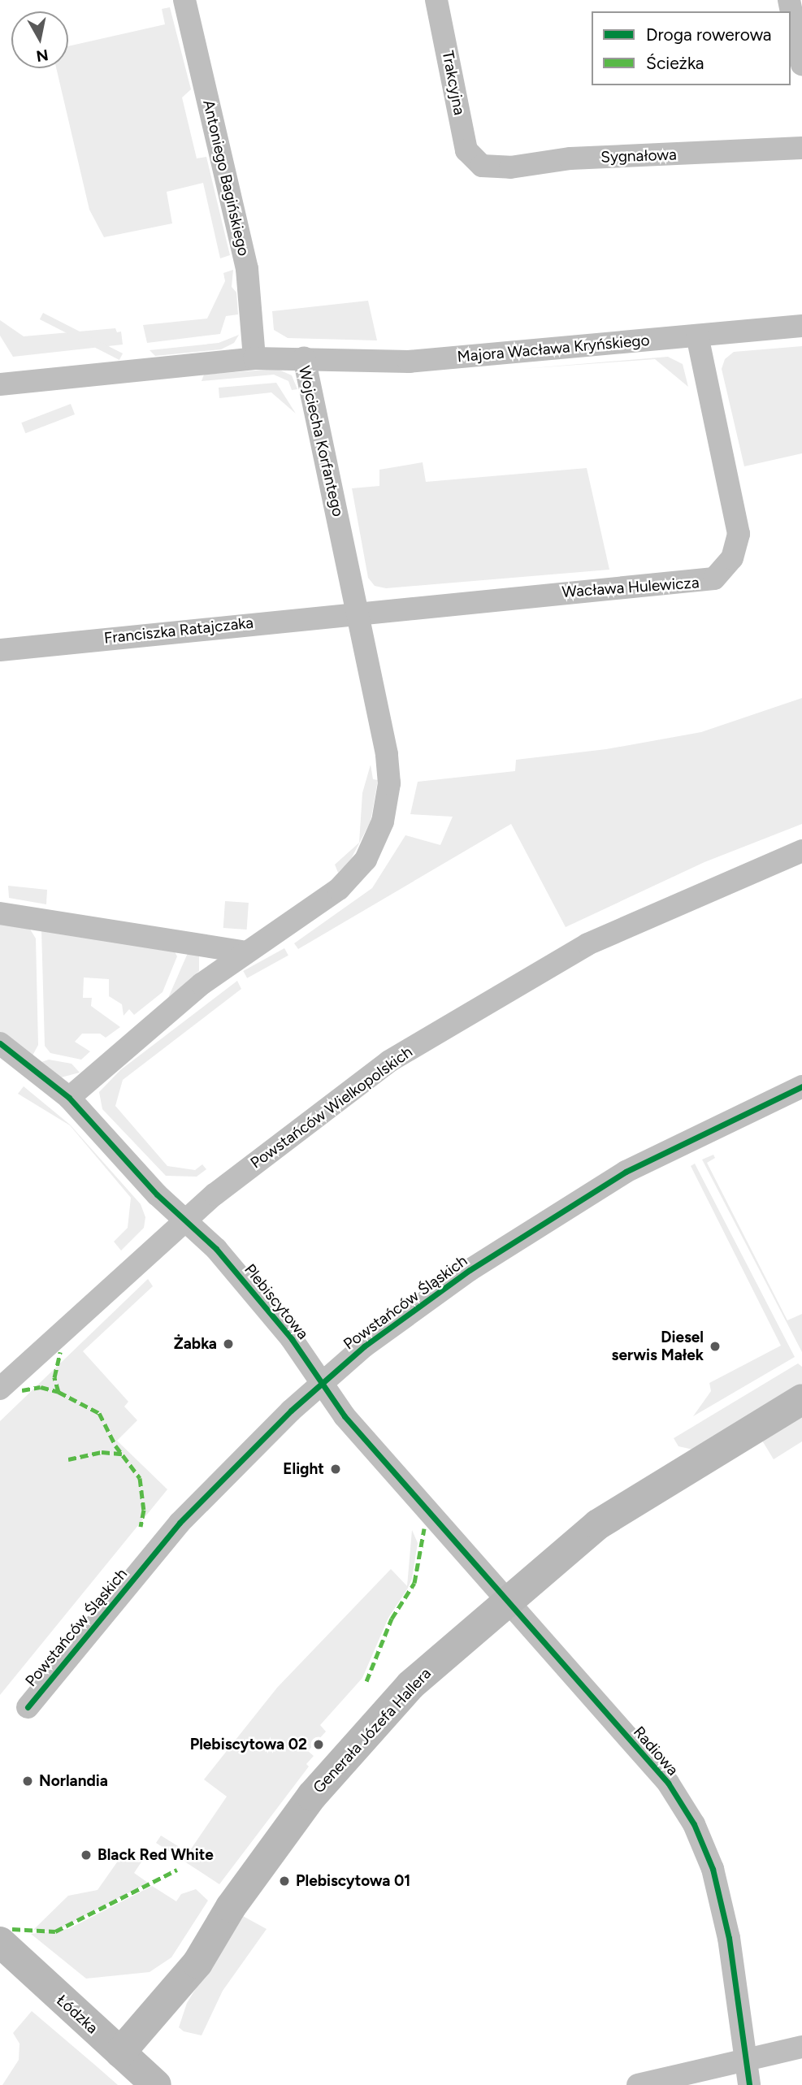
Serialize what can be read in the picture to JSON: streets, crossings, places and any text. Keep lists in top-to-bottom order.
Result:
{
  "streets": {
    "street": [
      "Trakcyjna",
      "Sygnałowa",
      "Antoniego Bagińskiego",
      "Majora Wacława Kryńskiego",
      "Wojciecha Korfantego",
      "Wacława Hulewicza",
      "Franciszka Ratajczaka",
      "Powstańców Wielkopolskich",
      "Plebiscytowa",
      "Powstańców Śląskich",
      "Generała Józefa Hallera",
      "Radiowa",
      "Łódzka"
    ]
  },
  "crossings": [
    ["Trakcyjna", "Sygnałowa"],
    ["Antoniego Bagińskiego", "Wojciecha Korfantego"],
    ["Majora Wacława Kryńskiego", "Wojciecha Korfantego"],
    ["Majora Wacława Kryńskiego", "Wacława Hulewicza"],
    ["Wojciecha Korfantego", "Wacława Hulewicza"],
    ["Wojciecha Korfantego", "Franciszka Ratajczaka"],
    ["Wacława Hulewicza", "Franciszka Ratajczaka"],
    ["Powstańców Wielkopolskich", "Plebiscytowa"],
    ["Plebiscytowa", "Powstańców Śląskich"],
    ["Plebiscytowa", "Generała Józefa Hallera"],
    ["Plebiscytowa", "Radiowa"],
    ["Generała Józefa Hallera", "Radiowa"],
    ["Generała Józefa Hallera", "Łódzka"]
  ],
  "places": [
    "Żabka",
    "Diesel serwis Małek",
    "Elight",
    "Plebiscytowa 02",
    "Norlandia",
    "Black Red White",
    "Plebiscytowa 01"
  ],
  "legend": ["Droga rowerowa", "Ścieżka"],
  "north": "bottom"
}
